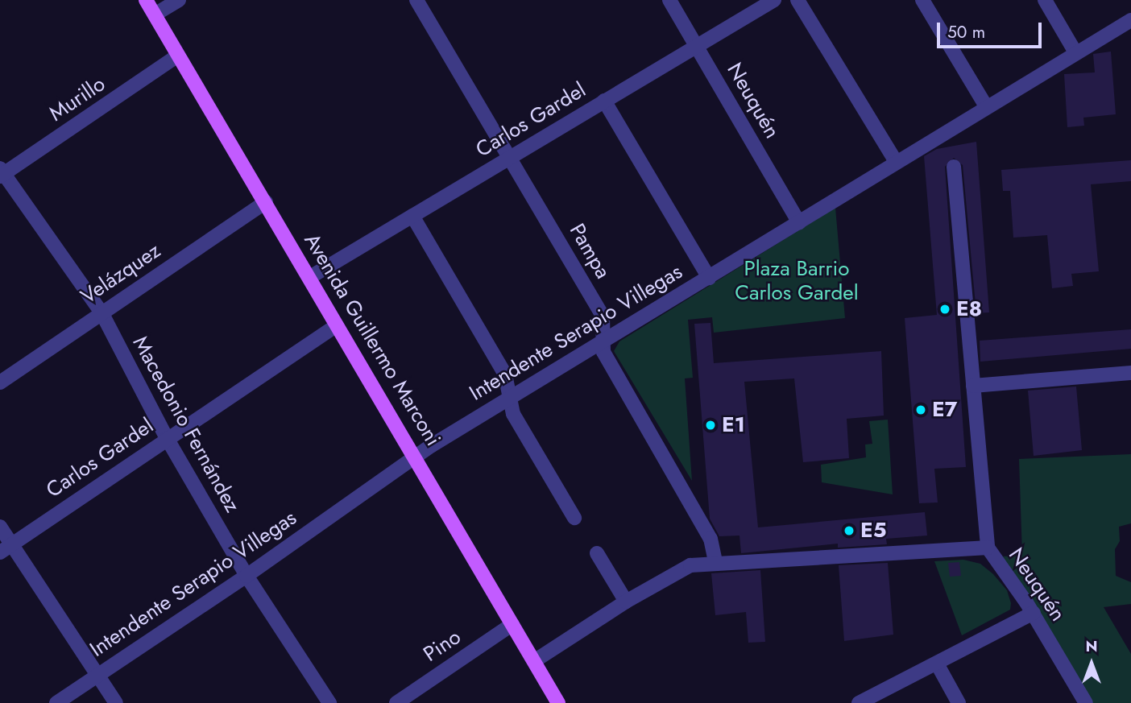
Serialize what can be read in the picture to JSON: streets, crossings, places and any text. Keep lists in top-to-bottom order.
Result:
{
  "streets": {
    "main road": ["Avenida Guillermo Marconi"],
    "street": [
      "Murillo",
      "Neuquén",
      "Carlos Gardel",
      "Pampa",
      "Velázquez",
      "Intendente Serapio Villegas",
      "Macedonio Fernández",
      "Pino"
    ]
  },
  "crossings": [
    ["Murillo", "Avenida Guillermo Marconi"],
    ["Murillo", "Macedonio Fernández"],
    ["Neuquén", "Carlos Gardel"],
    ["Neuquén", "Intendente Serapio Villegas"],
    ["Carlos Gardel", "Pampa"],
    ["Carlos Gardel", "Avenida Guillermo Marconi"],
    ["Carlos Gardel", "Macedonio Fernández"],
    ["Pampa", "Intendente Serapio Villegas"],
    ["Velázquez", "Avenida Guillermo Marconi"],
    ["Velázquez", "Macedonio Fernández"],
    ["Intendente Serapio Villegas", "Avenida Guillermo Marconi"],
    ["Intendente Serapio Villegas", "Macedonio Fernández"],
    ["Avenida Guillermo Marconi", "Pino"]
  ],
  "parks": ["Plaza Barrio Carlos Gardel"],
  "places": [
    "E8",
    "E7",
    "E1",
    "E5"
  ],
  "scale_bar": "50 m",
  "north": "top"
}
